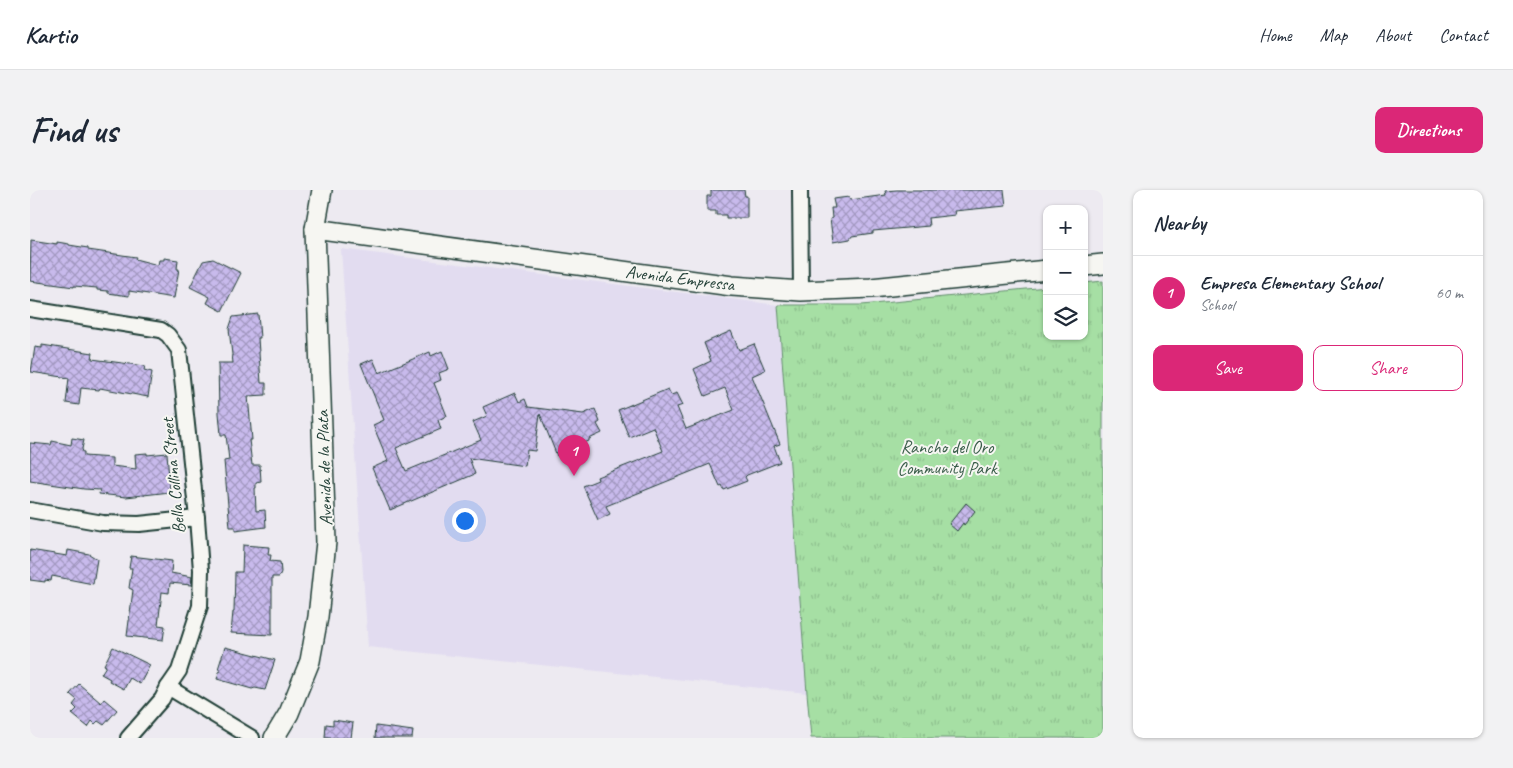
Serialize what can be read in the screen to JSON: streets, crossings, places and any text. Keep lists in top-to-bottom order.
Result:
{
  "streets": {
    "street": ["Avenida Empressa", "Avenida de la Plata", "Bella Collina Street"]
  },
  "crossings": [
    ["Avenida Empressa", "Avenida de la Plata"]
  ],
  "parks": ["Rancho del Oro Community Park"],
  "page": {
    "header": "Kartio",
    "nav": [
      "Home",
      "Map",
      "About",
      "Contact"
    ],
    "buttons": [
      "Directions",
      ["Save", "Share"]
    ],
    "title": "Find us",
    "heading": "Nearby",
    "map_buttons": ["+", "−"],
    "list": [
      {
        "mark": "1",
        "name": "Empresa Elementary School",
        "note": "School",
        "value": "60 m"
      }
    ],
    "pins": "1"
  }
}
